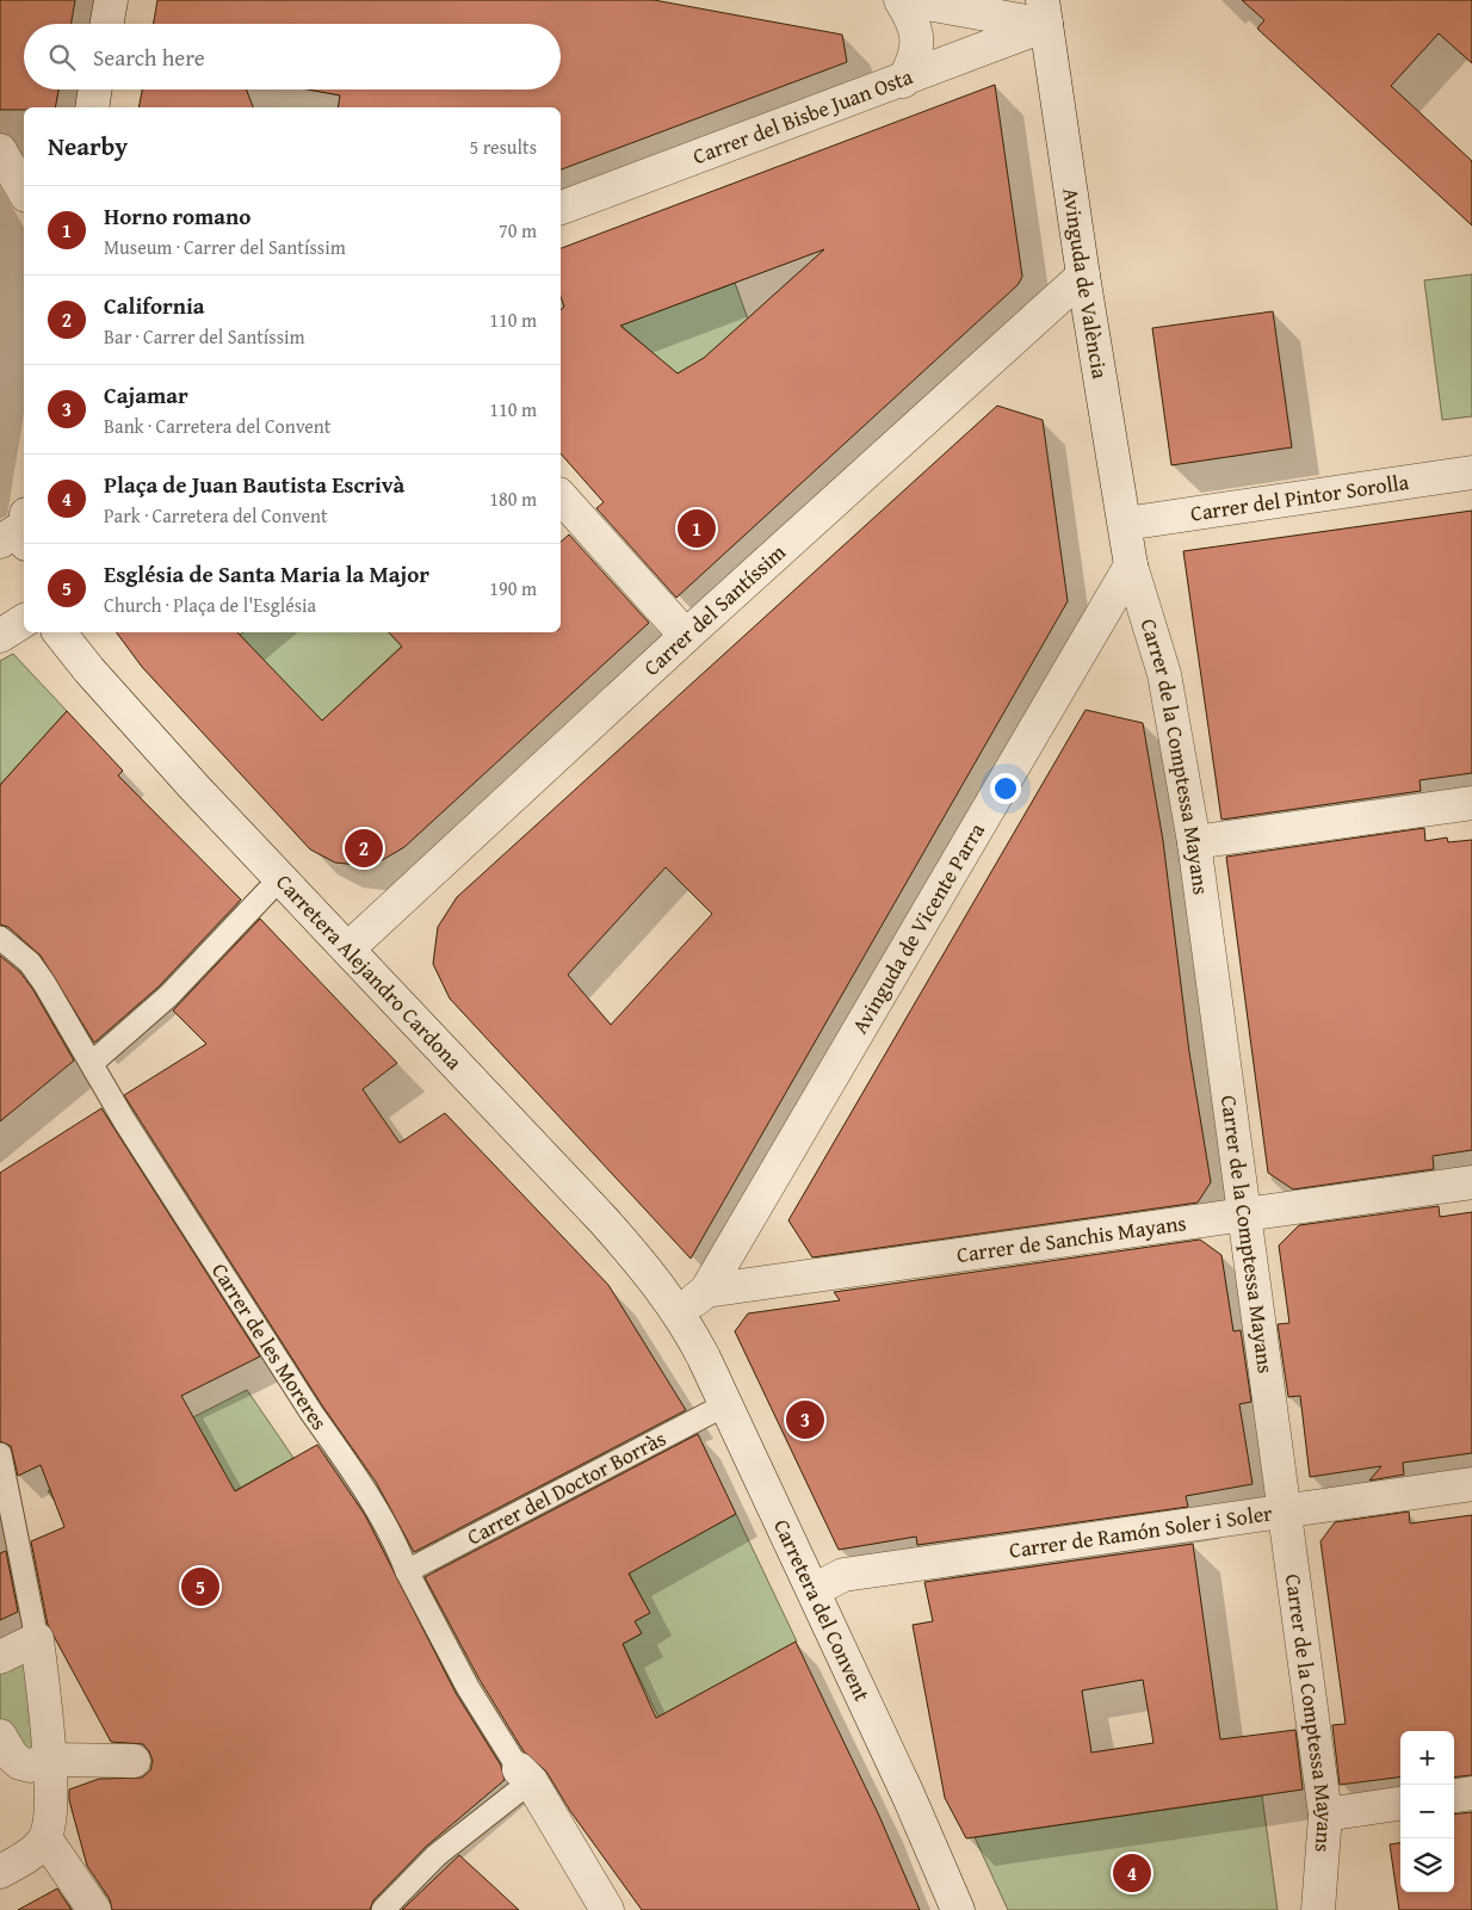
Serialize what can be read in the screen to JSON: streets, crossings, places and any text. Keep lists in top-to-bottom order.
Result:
{
  "streets": {
    "street": [
      "Carrer del Bisbe Juan Osta",
      "Avinguda de València",
      "Carrer del Pintor Sorolla",
      "Carrer del Santíssim",
      "Carrer de la Comptessa Mayans",
      "Avinguda de Vicente Parra",
      "Carretera Alejandro Cardona",
      "Carrer de Sanchis Mayans",
      "Carrer de Ramón Soler i Soler",
      "Carretera del Convent"
    ],
    "lane": ["Carrer de les Moreres", "Carrer del Doctor Borràs"]
  },
  "crossings": [
    ["Carrer del Bisbe Juan Osta", "Avinguda de València"],
    ["Avinguda de València", "Carrer del Pintor Sorolla"],
    ["Avinguda de València", "Carrer del Santíssim"],
    ["Avinguda de València", "Carrer de la Comptessa Mayans"],
    ["Avinguda de València", "Avinguda de Vicente Parra"],
    ["Carrer del Santíssim", "Carretera Alejandro Cardona"],
    ["Carrer de la Comptessa Mayans", "Avinguda de Vicente Parra"],
    ["Carrer de la Comptessa Mayans", "Carrer de Sanchis Mayans"],
    ["Carrer de la Comptessa Mayans", "Carrer de Ramón Soler i Soler"],
    ["Avinguda de Vicente Parra", "Carrer de Sanchis Mayans"],
    ["Carretera Alejandro Cardona", "Carretera del Convent"],
    ["Carrer de les Moreres", "Carrer del Doctor Borràs"],
    ["Carrer del Doctor Borràs", "Carretera del Convent"],
    ["Carrer de Ramón Soler i Soler", "Carretera del Convent"]
  ],
  "page": {
    "search": "Search here",
    "heading": ["Nearby", "5 results"],
    "list": [
      {
        "mark": "1",
        "name": "Horno romano",
        "note": "Museum · Carrer del Santíssim",
        "value": "70 m"
      },
      {
        "mark": "2",
        "name": "California",
        "note": "Bar · Carrer del Santíssim",
        "value": "110 m"
      },
      {
        "mark": "3",
        "name": "Cajamar",
        "note": "Bank · Carretera del Convent",
        "value": "110 m"
      },
      {
        "mark": "4",
        "name": "Plaça de Juan Bautista Escrivà",
        "note": "Park · Carretera del Convent",
        "value": "180 m"
      },
      {
        "mark": "5",
        "name": "Església de Santa Maria la Major",
        "note": "Church · Plaça de l'Església",
        "value": "190 m"
      }
    ],
    "pins": [
      "1",
      "2",
      "3",
      "5",
      "4"
    ],
    "map_buttons": ["+", "−"]
  }
}
